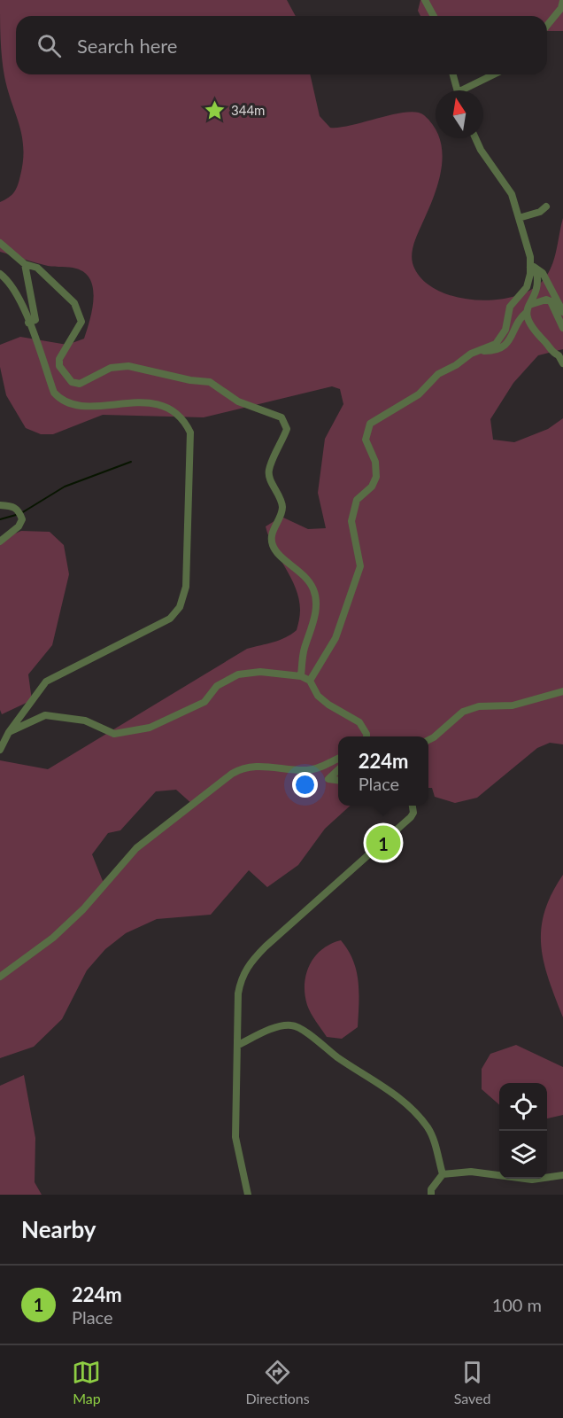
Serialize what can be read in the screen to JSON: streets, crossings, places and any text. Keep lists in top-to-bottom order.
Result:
{
  "places": {
    "place": ["344m"]
  },
  "north": "top",
  "page": {
    "search": "Search here",
    "popup": ["224m", "Place"],
    "pins": "1",
    "heading": "Nearby",
    "list": [
      {
        "mark": "1",
        "name": "224m",
        "note": "Place",
        "value": "100 m"
      }
    ],
    "nav": ["Map", "Directions", "Saved"]
  }
}
